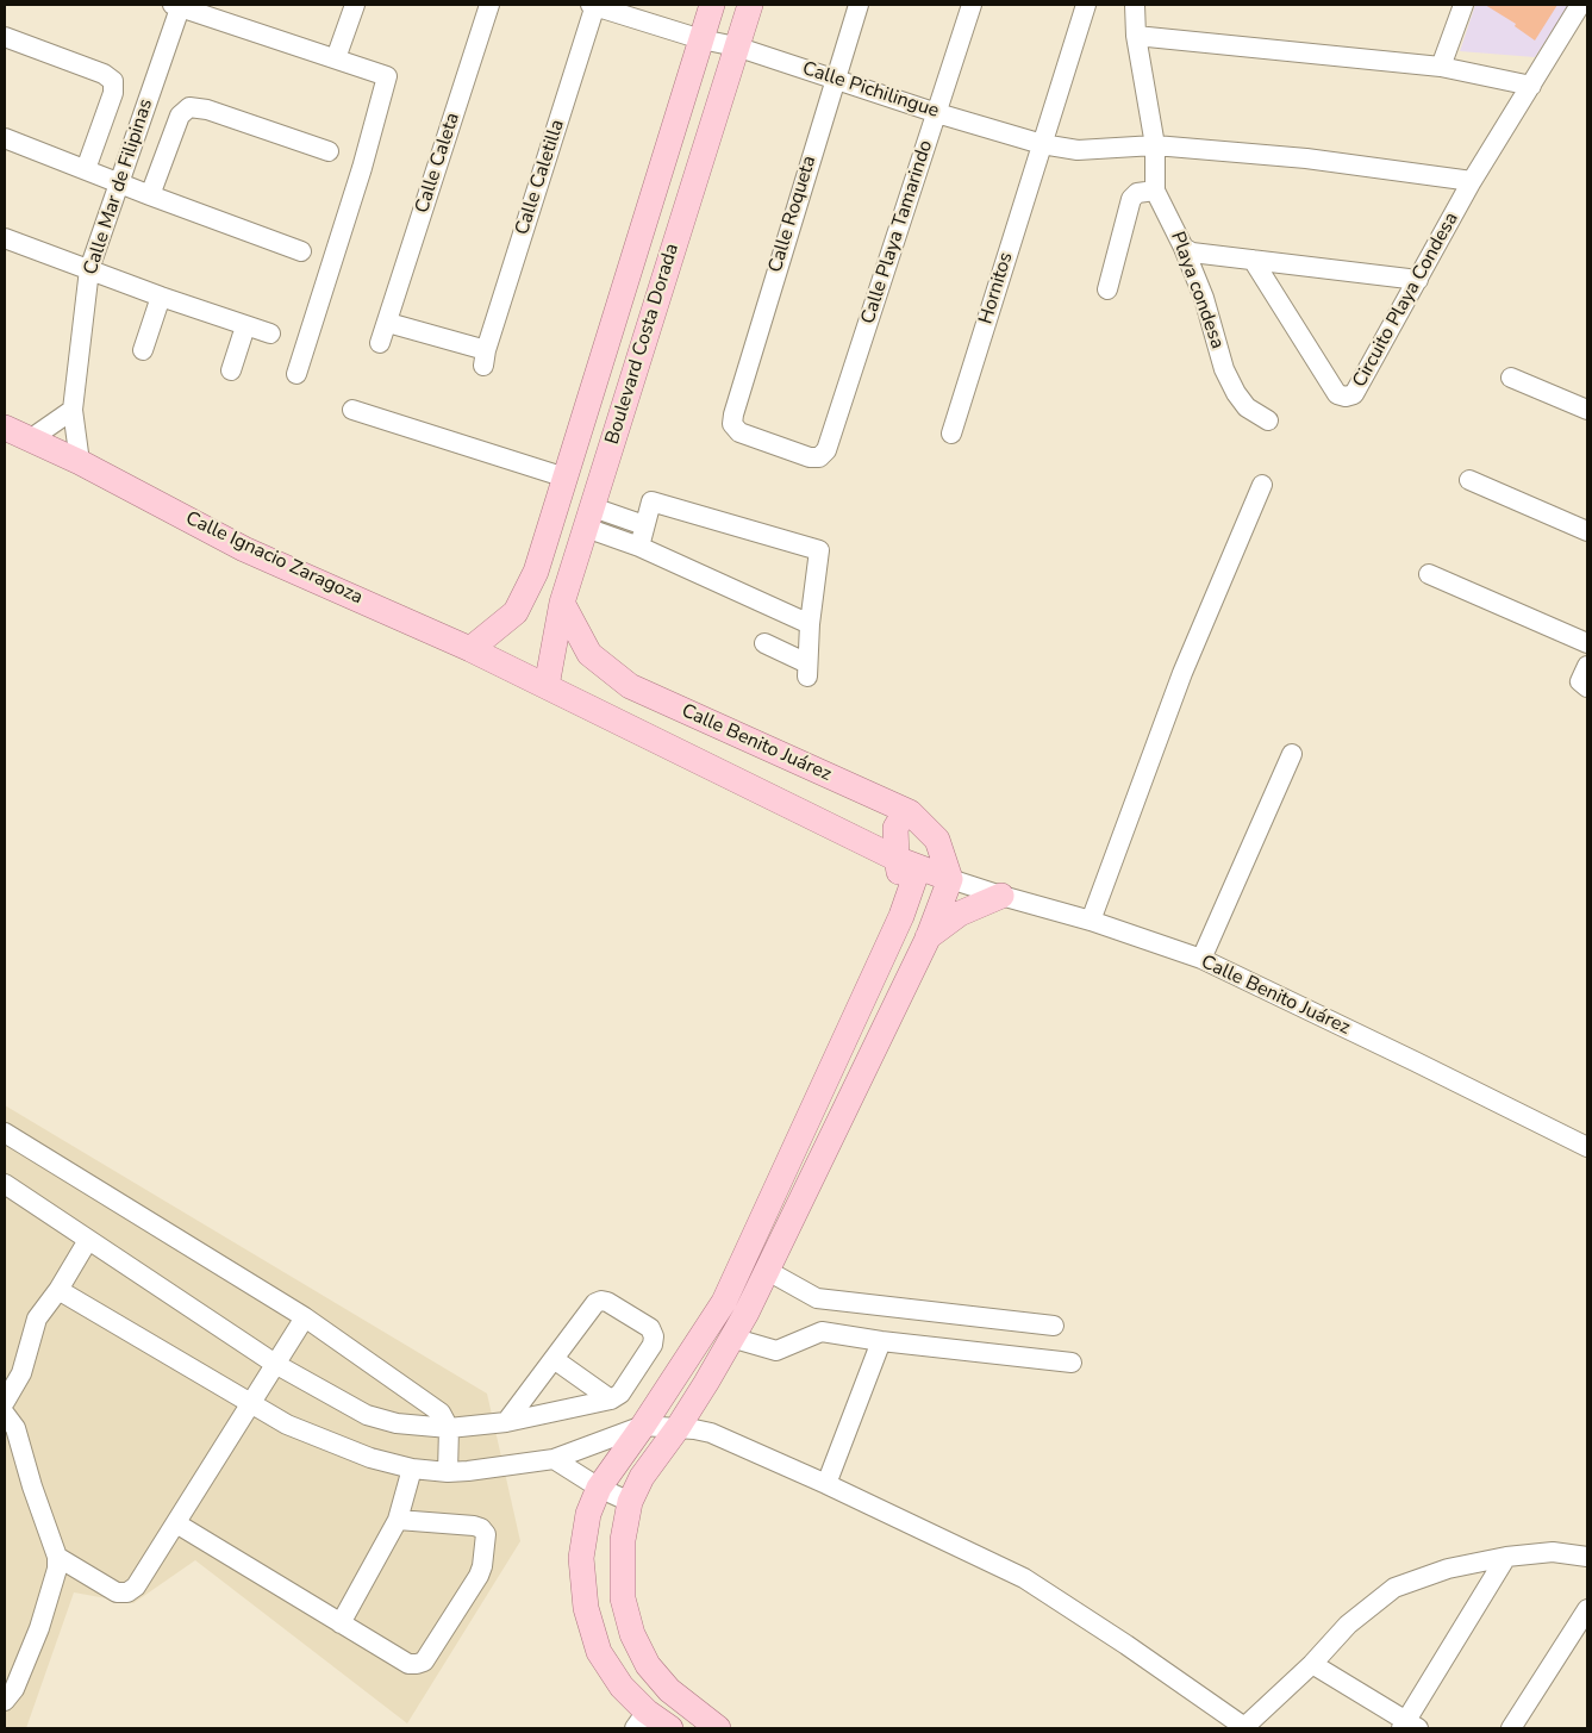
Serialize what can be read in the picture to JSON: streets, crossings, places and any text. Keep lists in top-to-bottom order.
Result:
{
  "streets": {
    "main road": ["Boulevard Costa Dorada", "Calle Ignacio Zaragoza", "Calle Benito Juárez"],
    "street": [
      "Calle Pichilingue",
      "Calle Caleta",
      "Calle Caletilla",
      "Calle Mar de Filipinas",
      "Calle Roqueta",
      "Calle Playa Tamarindo",
      "Hornitos",
      "Playa condesa",
      "Circuito Playa Condesa"
    ]
  },
  "crossings": [
    ["Calle Pichilingue", "Calle Caletilla"],
    ["Calle Pichilingue", "Calle Roqueta"],
    ["Calle Pichilingue", "Calle Playa Tamarindo"],
    ["Calle Pichilingue", "Hornitos"],
    ["Calle Pichilingue", "Playa condesa"],
    ["Calle Pichilingue", "Circuito Playa Condesa"],
    ["Calle Pichilingue", "Boulevard Costa Dorada"],
    ["Calle Caleta", "Calle Caletilla"],
    ["Calle Mar de Filipinas", "Calle Ignacio Zaragoza"],
    ["Calle Roqueta", "Calle Playa Tamarindo"],
    ["Boulevard Costa Dorada", "Calle Ignacio Zaragoza"],
    ["Boulevard Costa Dorada", "Calle Benito Juárez"],
    ["Calle Ignacio Zaragoza", "Calle Benito Juárez"]
  ]
}
